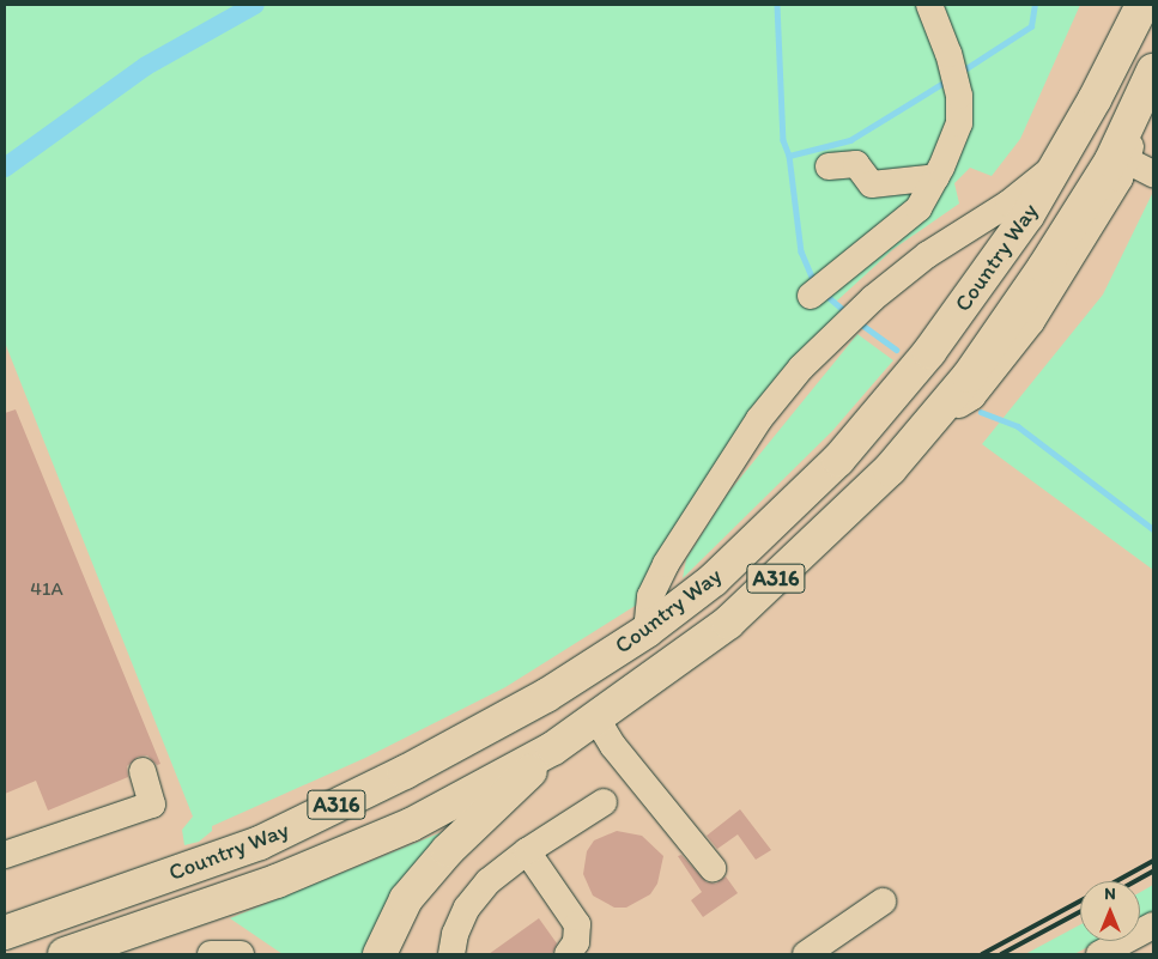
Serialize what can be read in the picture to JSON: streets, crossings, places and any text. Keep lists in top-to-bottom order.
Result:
{
  "streets": {
    "highway": ["Country Way", "A316"]
  },
  "house_numbers": ["41A"],
  "north": "top"
}
